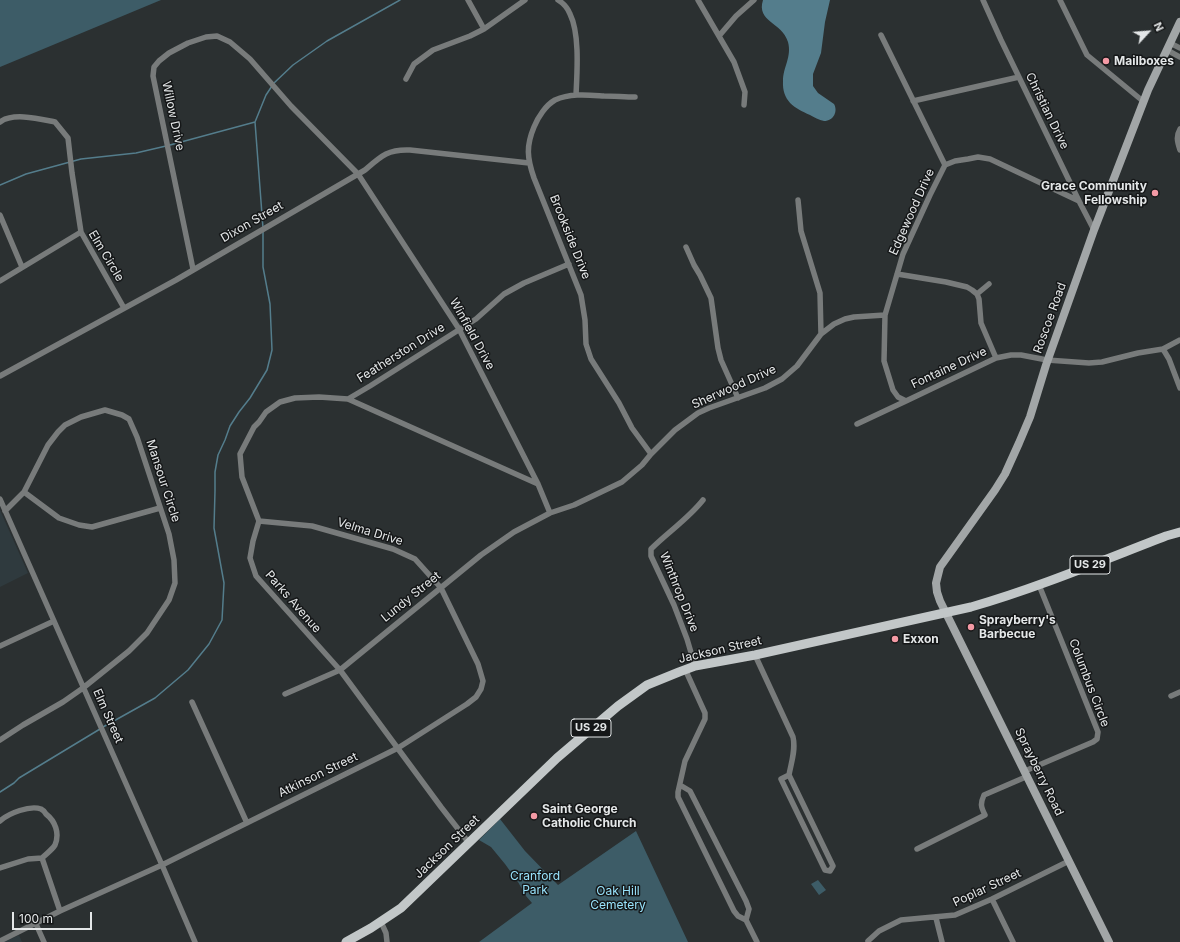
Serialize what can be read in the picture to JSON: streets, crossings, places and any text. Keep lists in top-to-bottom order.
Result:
{
  "streets": {
    "main road": [
      "Roscoe Road",
      "US 29",
      "Jackson Street",
      "Sprayberry Road"
    ],
    "street": [
      "Christian Drive",
      "Willow Drive",
      "Edgewood Drive",
      "Dixon Street",
      "Brookside Drive",
      "Elm Circle",
      "Winfield Drive",
      "Featherston Drive",
      "Fontaine Drive",
      "Sherwood Drive",
      "Mansour Circle",
      "Velma Drive",
      "Winthrop Drive",
      "Lundy Street",
      "Parks Avenue",
      "Columbus Circle",
      "Elm Street",
      "Atkinson Street",
      "Poplar Street"
    ]
  },
  "crossings": [
    ["Christian Drive", "Edgewood Drive"],
    ["Christian Drive", "Roscoe Road"],
    ["Willow Drive", "Dixon Street"],
    ["Willow Drive", "Winfield Drive"],
    ["Edgewood Drive", "Fontaine Drive"],
    ["Edgewood Drive", "Sherwood Drive"],
    ["Dixon Street", "Brookside Drive"],
    ["Dixon Street", "Elm Circle"],
    ["Dixon Street", "Winfield Drive"],
    ["Brookside Drive", "Featherston Drive"],
    ["Brookside Drive", "Sherwood Drive"],
    ["Roscoe Road", "Fontaine Drive"],
    ["Roscoe Road", "Jackson Street"],
    ["Roscoe Road", "Sprayberry Road"],
    ["Winfield Drive", "Featherston Drive"],
    ["Winfield Drive", "Sherwood Drive"],
    ["Winfield Drive", "Lundy Street"],
    ["Fontaine Drive", "Sherwood Drive"],
    ["Sherwood Drive", "Lundy Street"],
    ["Mansour Circle", "Elm Street"],
    ["Velma Drive", "Lundy Street"],
    ["Velma Drive", "Parks Avenue"],
    ["Velma Drive", "Atkinson Street"],
    ["Winthrop Drive", "Jackson Street"],
    ["Lundy Street", "Parks Avenue"],
    ["Parks Avenue", "Jackson Street"],
    ["Parks Avenue", "Atkinson Street"],
    ["Jackson Street", "Columbus Circle"],
    ["Jackson Street", "Sprayberry Road"],
    ["Columbus Circle", "Sprayberry Road"],
    ["Elm Street", "Atkinson Street"],
    ["Sprayberry Road", "Poplar Street"]
  ],
  "parks": ["Cranford Park", "Oak Hill Cemetery"],
  "places": [
    "Mailboxes",
    "Grace Community Fellowship",
    "Sprayberry's Barbecue",
    "Exxon",
    "Saint George Catholic Church"
  ],
  "scale_bar": "100 m",
  "north": "top right"
}
